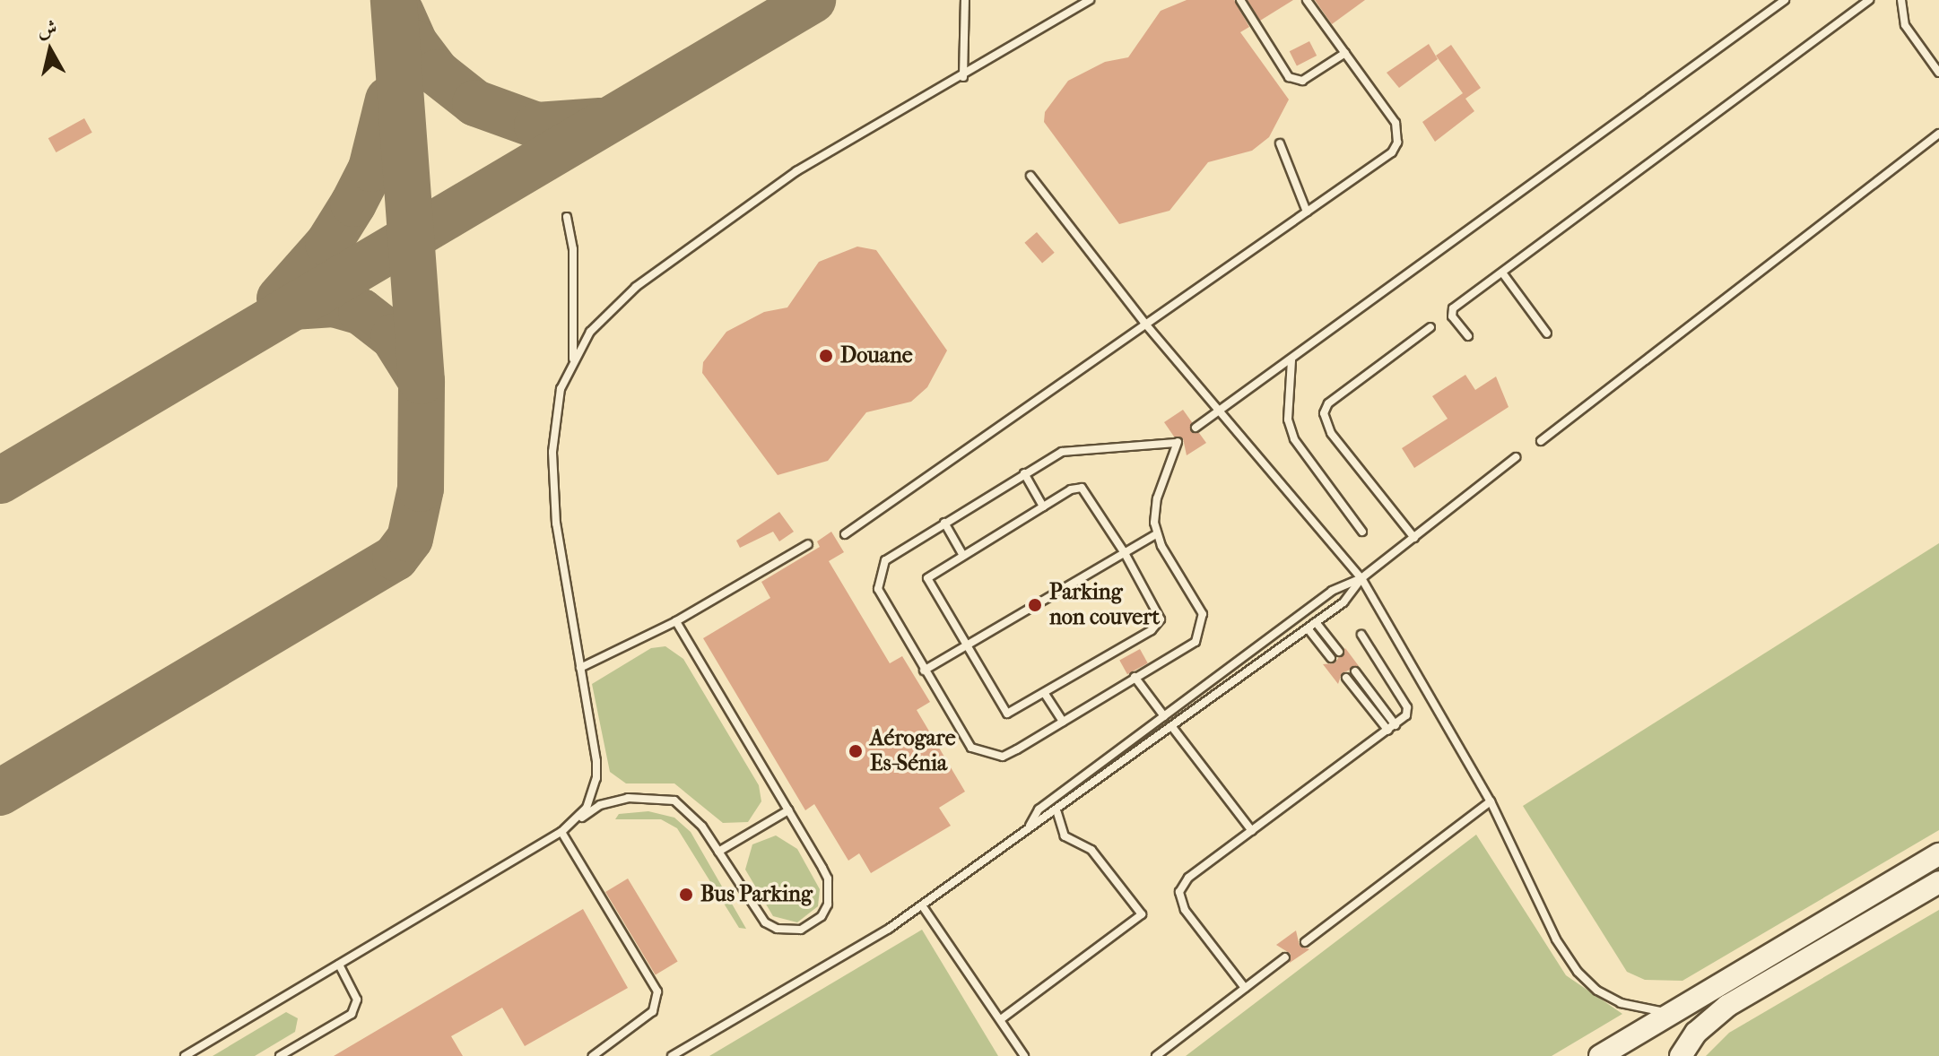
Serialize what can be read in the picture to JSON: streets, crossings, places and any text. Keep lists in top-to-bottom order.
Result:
{
  "places": [
    "Douane",
    "Parking non couvert",
    "Aérogare Es-Sénia",
    "Bus Parking"
  ],
  "north": "top"
}
